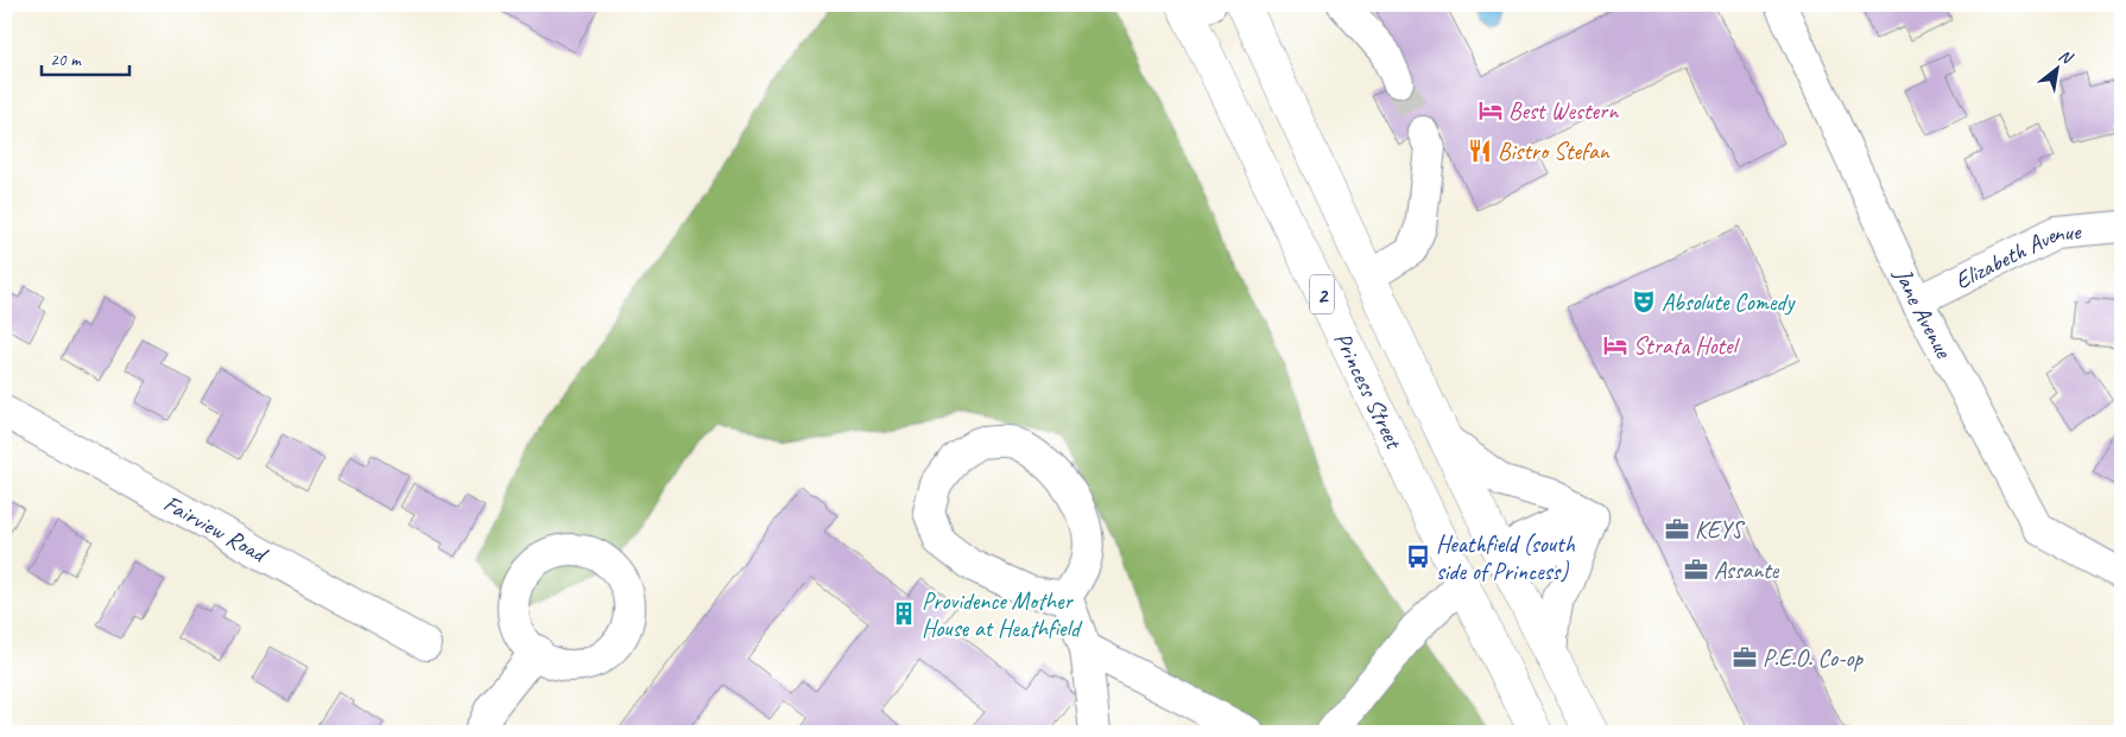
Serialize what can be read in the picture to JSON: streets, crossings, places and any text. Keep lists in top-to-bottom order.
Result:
{
  "streets": {
    "main road": ["2", "Princess Street"],
    "street": ["Elizabeth Avenue", "Jane Avenue", "Fairview Road"]
  },
  "crossings": [
    ["Elizabeth Avenue", "Jane Avenue"]
  ],
  "places": {
    "hotel": ["Best Western", "Strata Hotel"],
    "restaurant": ["Bistro Stefan"],
    "theatre": ["Absolute Comedy"],
    "office": ["KEYS", "Assante", "P.E.O. Co-op"],
    "bus stop": ["Heathfield (south side of Princess)"],
    "building": ["Providence Mother House at Heathfield"]
  },
  "scale_bar": "20 m",
  "north": "top right"
}
